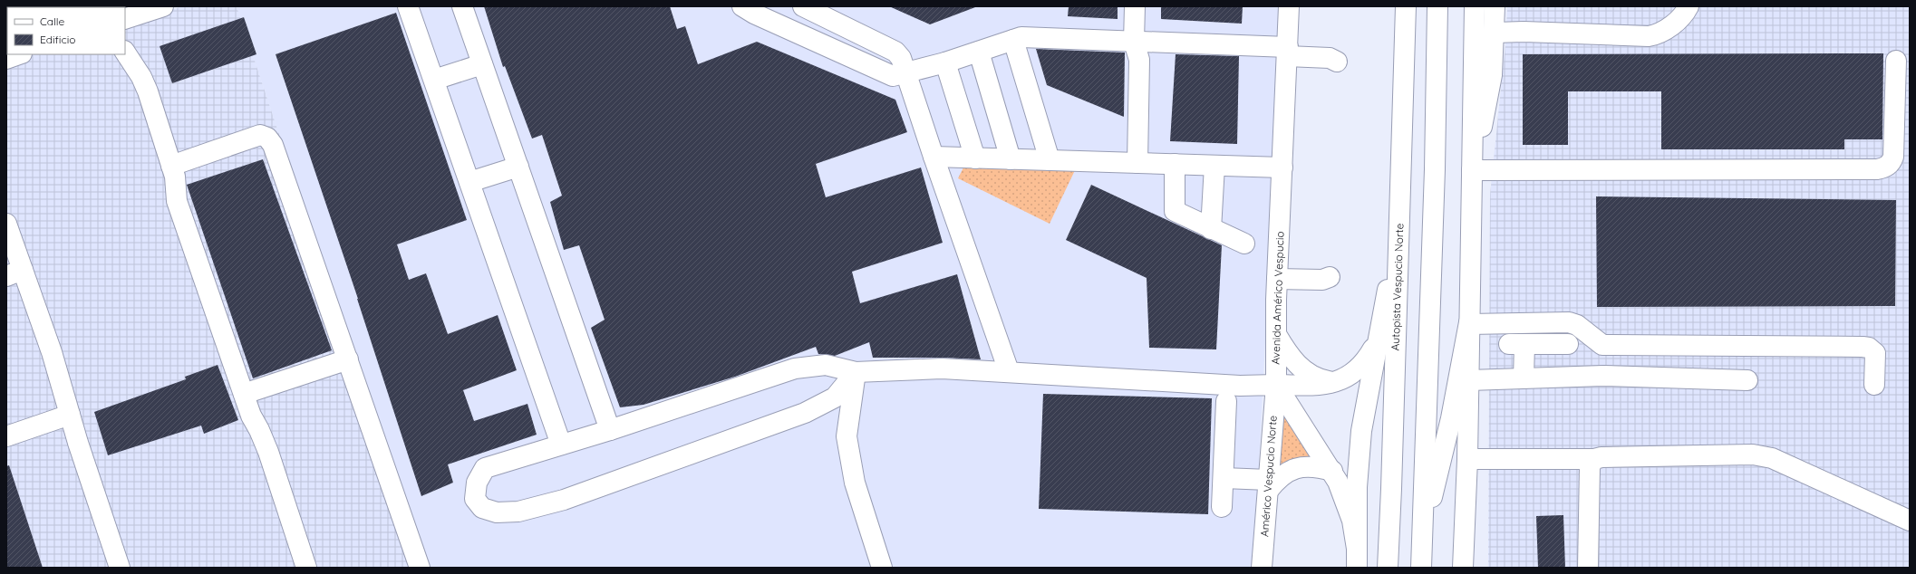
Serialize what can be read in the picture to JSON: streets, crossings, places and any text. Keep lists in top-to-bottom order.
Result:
{
  "streets": {
    "main road": ["Autopista Vespucio Norte", "Avenida Américo Vespucio", "Américo Vespucio Norte"]
  },
  "crossings": [
    ["Avenida Américo Vespucio", "Américo Vespucio Norte"]
  ],
  "legend": ["Calle", "Edificio"]
}
